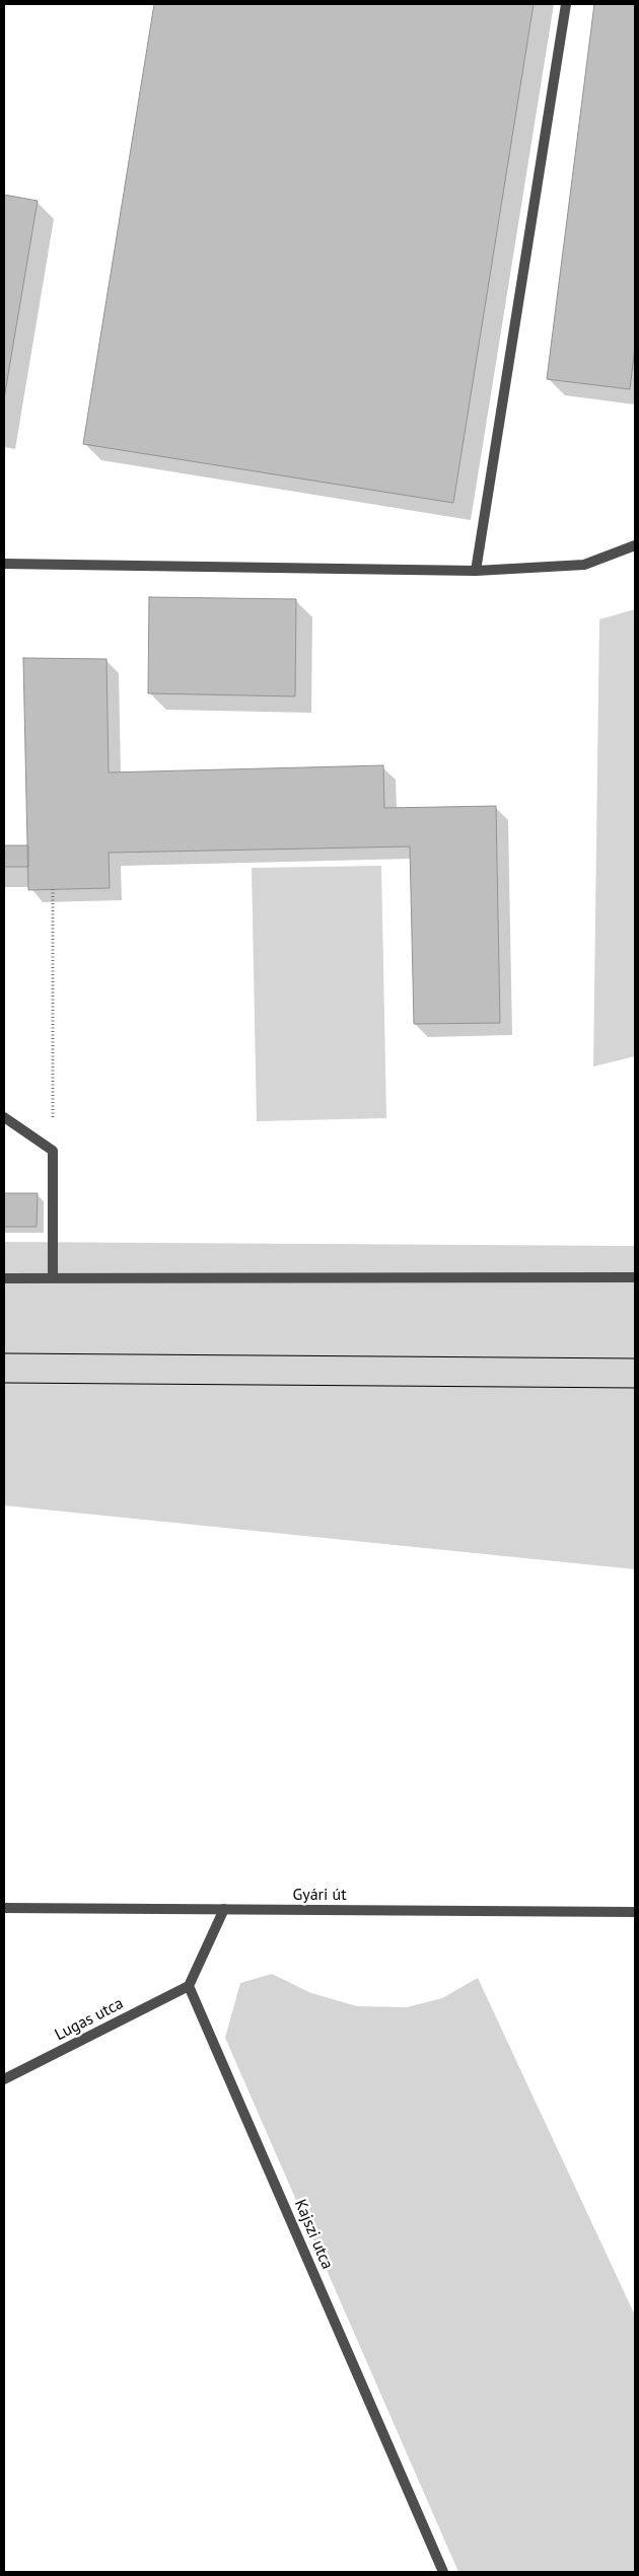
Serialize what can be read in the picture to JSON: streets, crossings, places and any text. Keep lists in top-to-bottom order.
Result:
{
  "streets": {
    "street": ["Gyári út", "Lugas utca", "Kajszi utca"]
  },
  "crossings": [
    ["Lugas utca", "Kajszi utca"]
  ]
}
